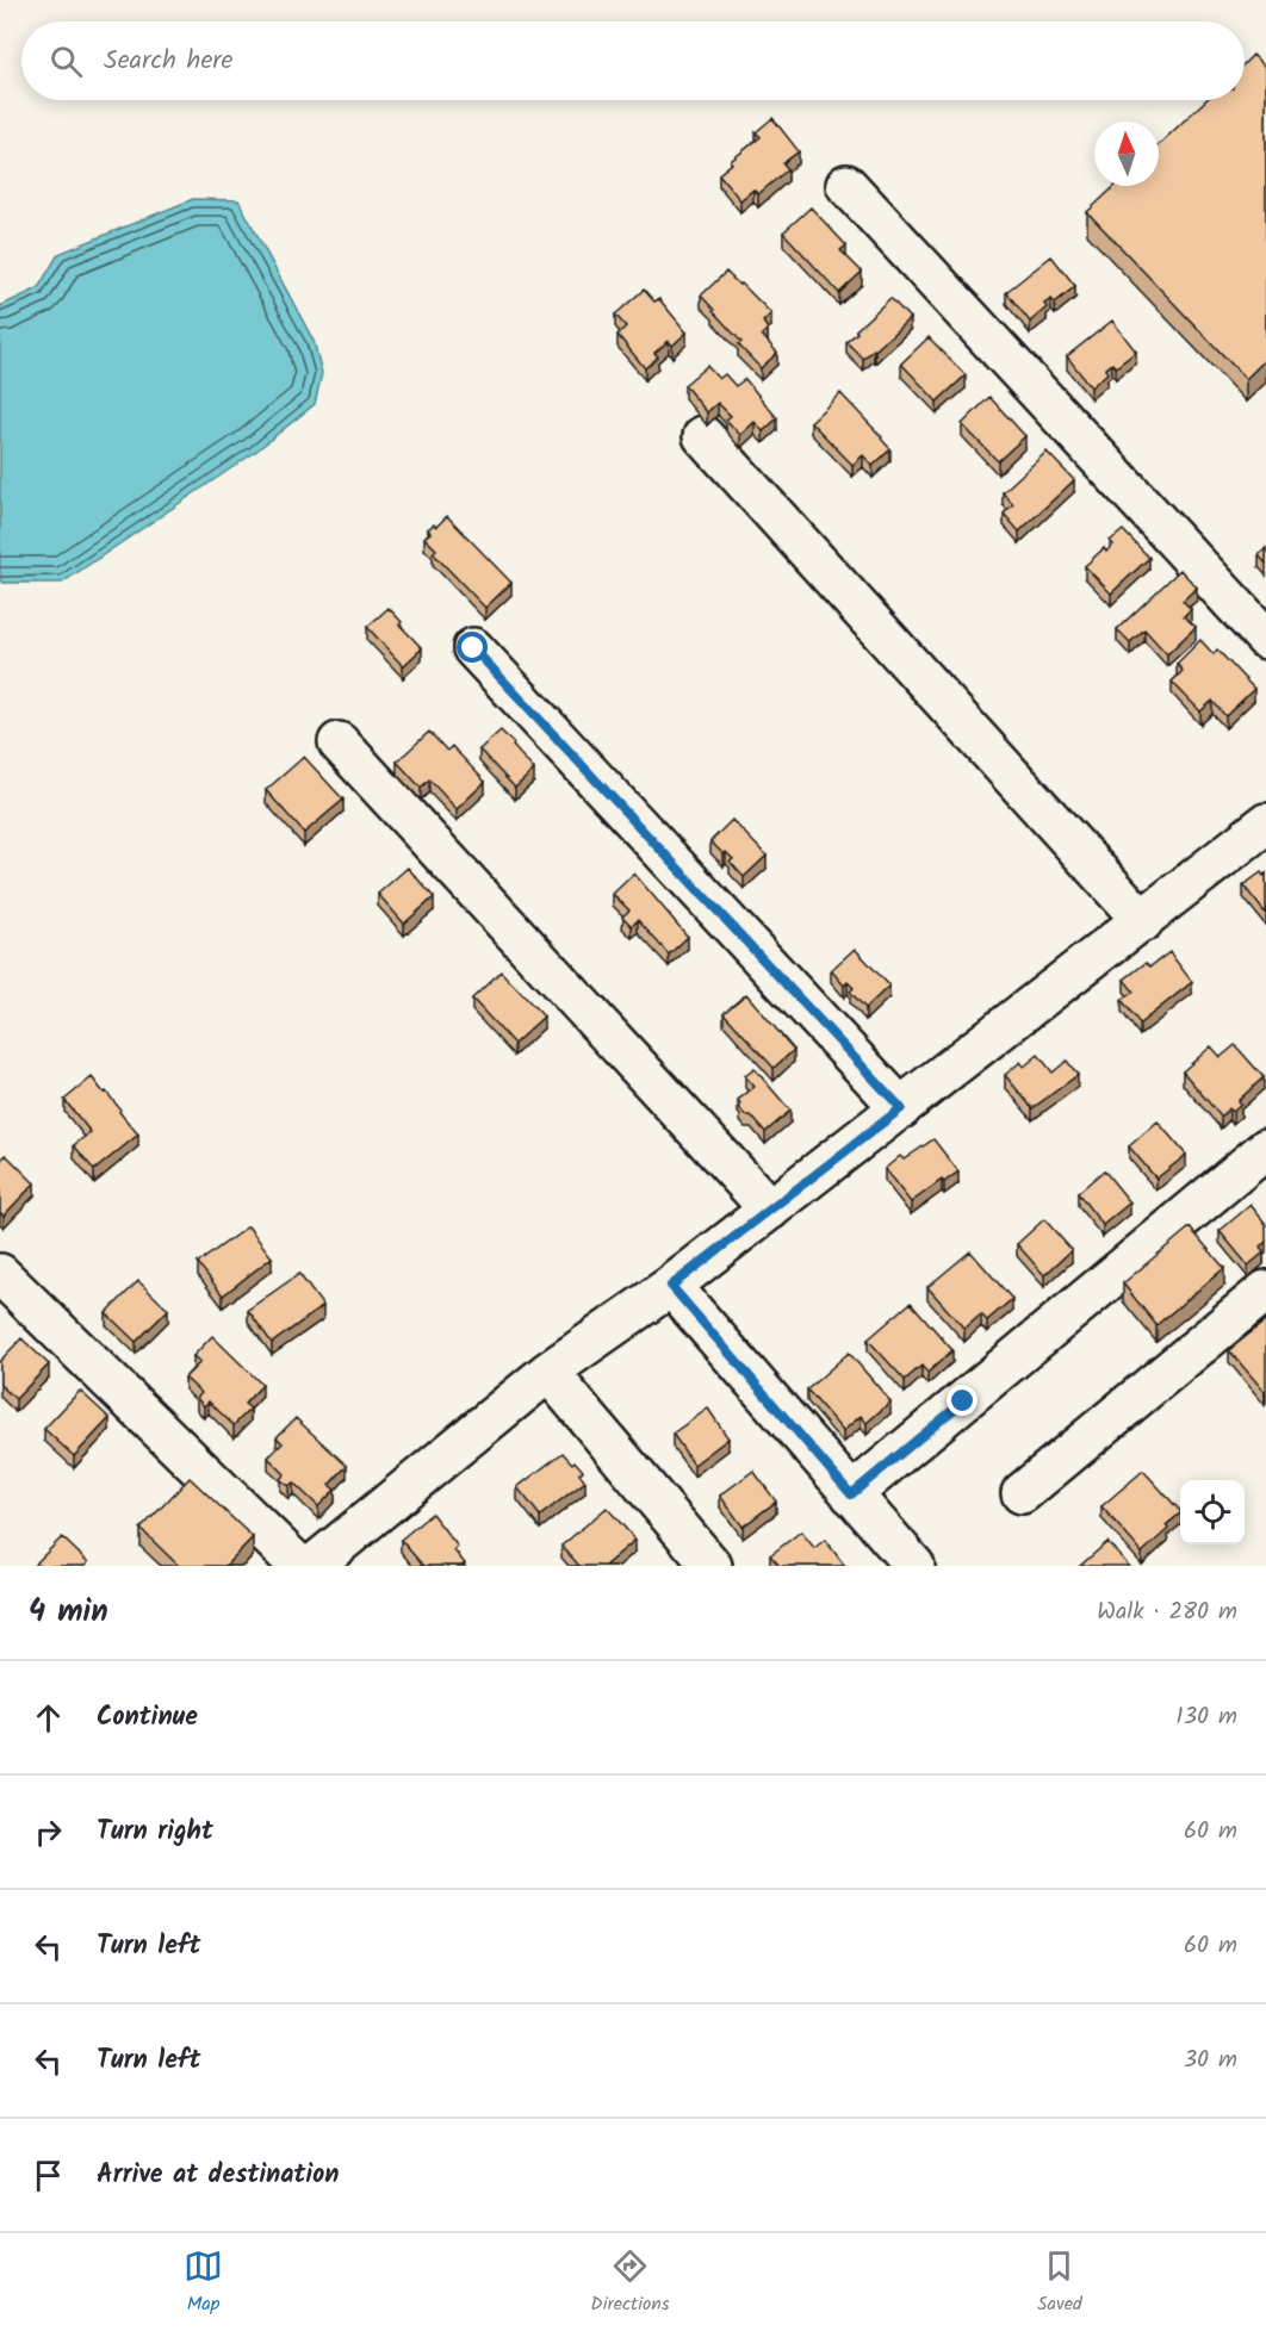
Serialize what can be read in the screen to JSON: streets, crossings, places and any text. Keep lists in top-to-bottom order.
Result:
{
  "north": "top",
  "page": {
    "search": "Search here",
    "heading": ["4 min", "Walk · 280 m"],
    "list": [
      ["Continue", "130 m"],
      ["Turn right", "60 m"],
      ["Turn left", "60 m"],
      ["Turn left", "30 m"],
      "Arrive at destination"
    ],
    "nav": ["Map", "Directions", "Saved"]
  }
}
